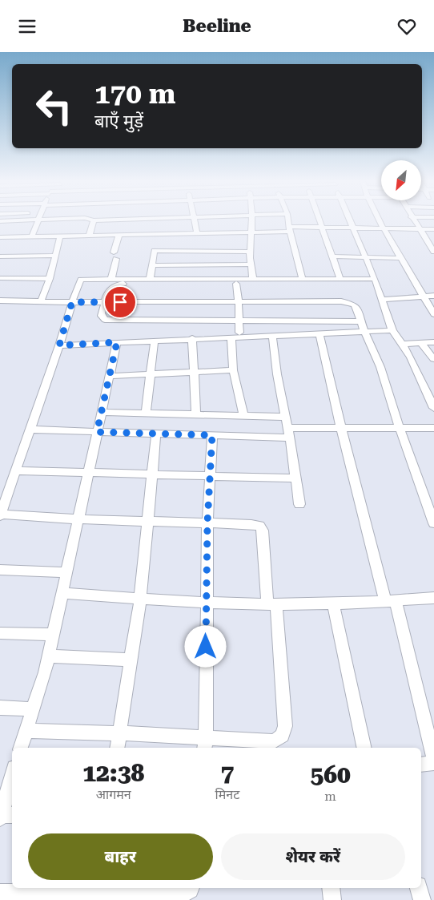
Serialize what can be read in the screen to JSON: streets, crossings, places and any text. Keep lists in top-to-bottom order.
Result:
{
  "north": "bottom left",
  "page": {
    "header": "Beeline",
    "turn": ["170 m", "बाएँ मुड़ें"],
    "eta": [
      "12:38",
      "आगमन",
      "7",
      "मिनट",
      "560",
      "m"
    ],
    "buttons": ["बाहर", "शेयर करें"]
  }
}
